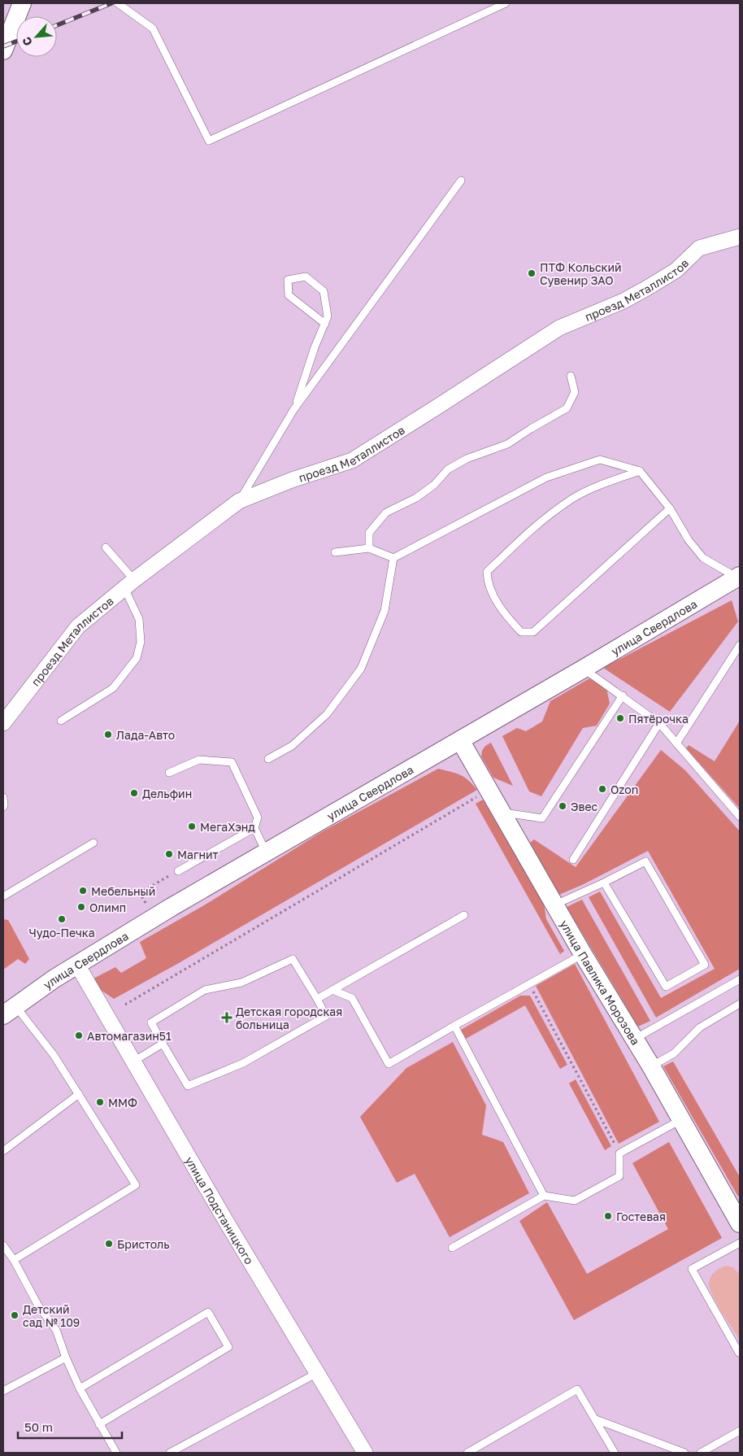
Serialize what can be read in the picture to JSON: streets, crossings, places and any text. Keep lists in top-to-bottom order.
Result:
{
  "streets": {
    "street": [
      "проезд Металлистов",
      "улица Свердлова",
      "улица Павлика Морозова",
      "улица Подстаницкого"
    ]
  },
  "crossings": [
    ["улица Свердлова", "улица Павлика Морозова"],
    ["улица Свердлова", "улица Подстаницкого"]
  ],
  "places": {
    "other": [
      "ПТФ Кольский Сувенир ЗАО",
      "Пятёрочка",
      "Лада-Авто",
      "Ozon",
      "Дельфин",
      "Эвес",
      "МегаХэнд",
      "Магнит",
      "Мебельный",
      "Олимп",
      "Чудо-Печка",
      "Автомагазин51",
      "ММФ",
      "Гостевая",
      "Бристоль",
      "Детский сад № 109"
    ],
    "health": ["Детская городская больница"]
  },
  "scale_bar": "50 m",
  "north": "bottom left"
}
